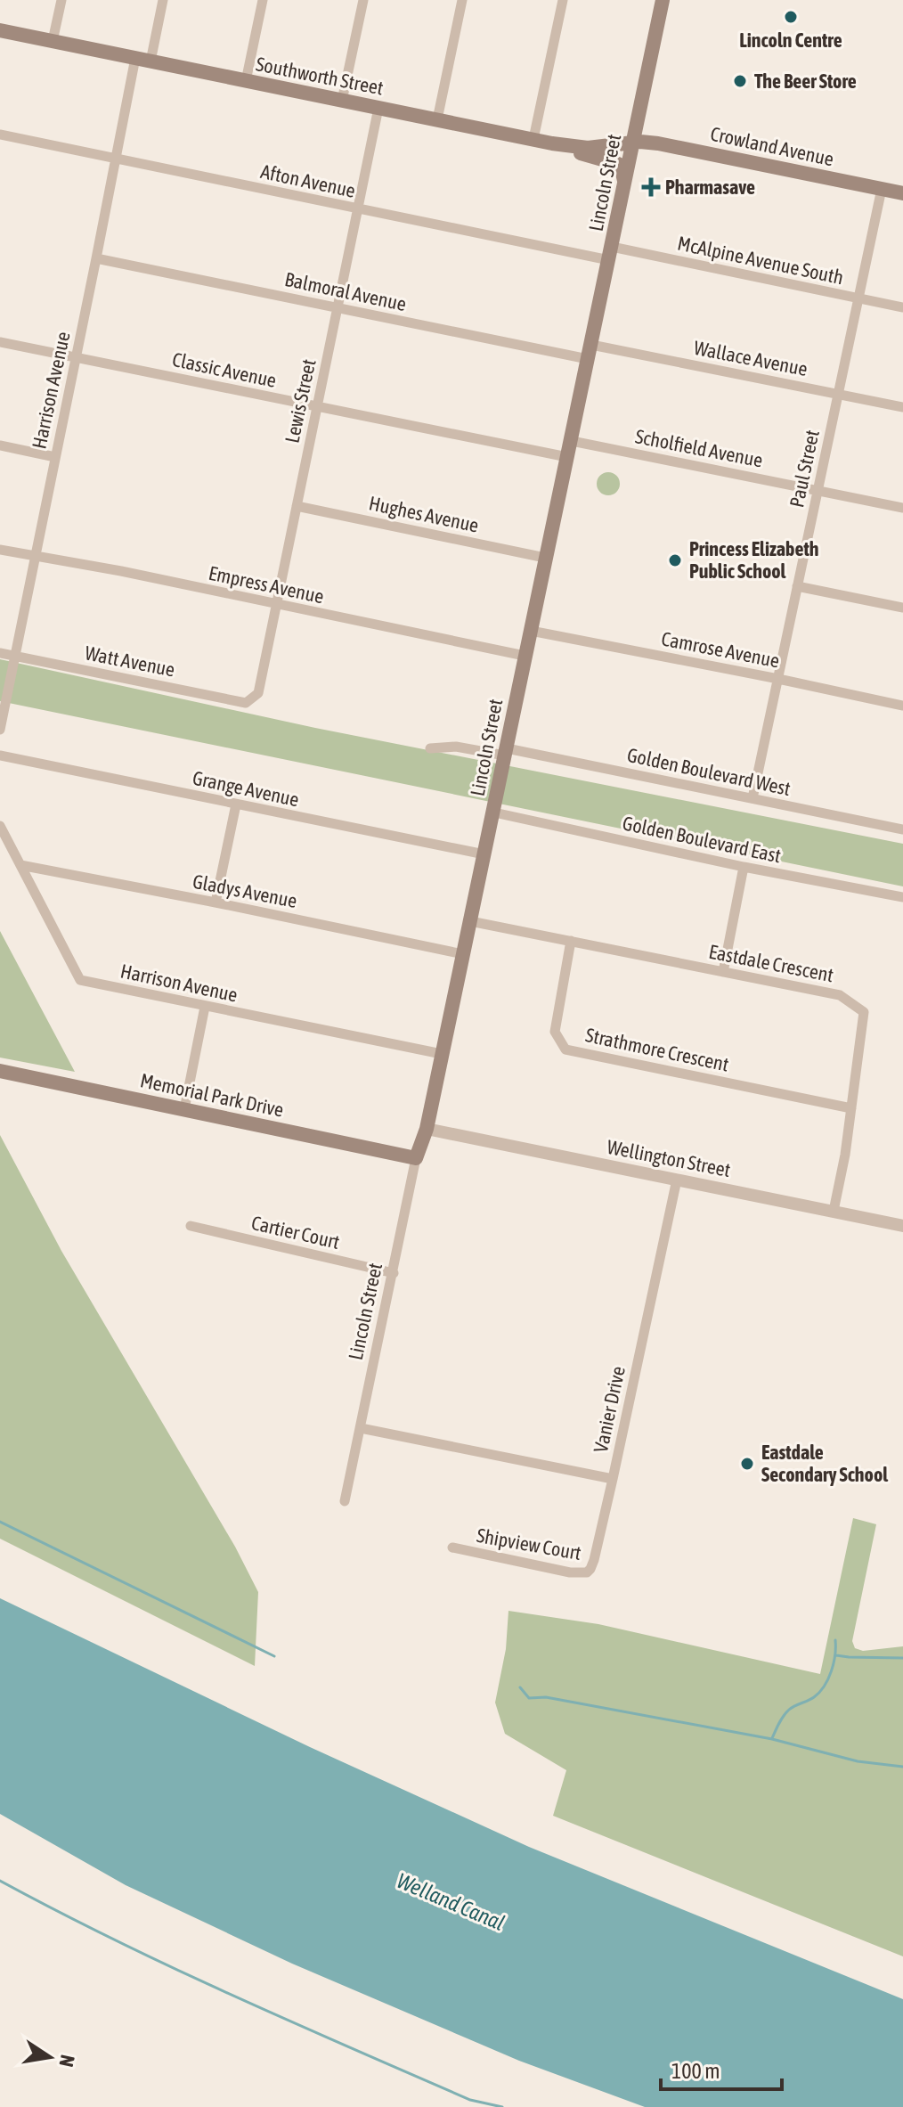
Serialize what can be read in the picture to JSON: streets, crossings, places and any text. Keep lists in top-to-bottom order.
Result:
{
  "streets": {
    "main road": [
      "Southworth Street",
      "Crowland Avenue",
      "Lincoln Street",
      "Memorial Park Drive"
    ],
    "street": [
      "Afton Avenue",
      "McAlpine Avenue South",
      "Balmoral Avenue",
      "Wallace Avenue",
      "Classic Avenue",
      "Harrison Avenue",
      "Lewis Street",
      "Scholfield Avenue",
      "Paul Street",
      "Hughes Avenue",
      "Empress Avenue",
      "Camrose Avenue",
      "Watt Avenue",
      "Golden Boulevard West",
      "Grange Avenue",
      "Golden Boulevard East",
      "Gladys Avenue",
      "Eastdale Crescent",
      "Strathmore Crescent",
      "Wellington Street",
      "Cartier Court",
      "Vanier Drive",
      "Shipview Court"
    ]
  },
  "crossings": [
    ["Southworth Street", "Crowland Avenue"],
    ["Southworth Street", "Lincoln Street"],
    ["Southworth Street", "Harrison Avenue"],
    ["Southworth Street", "Lewis Street"],
    ["Crowland Avenue", "Lincoln Street"],
    ["Crowland Avenue", "Paul Street"],
    ["Afton Avenue", "Lincoln Street"],
    ["Afton Avenue", "McAlpine Avenue South"],
    ["Afton Avenue", "Harrison Avenue"],
    ["Afton Avenue", "Lewis Street"],
    ["Lincoln Street", "McAlpine Avenue South"],
    ["Lincoln Street", "Balmoral Avenue"],
    ["Lincoln Street", "Wallace Avenue"],
    ["Lincoln Street", "Classic Avenue"],
    ["Lincoln Street", "Harrison Avenue"],
    ["Lincoln Street", "Scholfield Avenue"],
    ["Lincoln Street", "Hughes Avenue"],
    ["Lincoln Street", "Empress Avenue"],
    ["Lincoln Street", "Camrose Avenue"],
    ["Lincoln Street", "Golden Boulevard West"],
    ["Lincoln Street", "Grange Avenue"],
    ["Lincoln Street", "Golden Boulevard East"],
    ["Lincoln Street", "Gladys Avenue"],
    ["Lincoln Street", "Eastdale Crescent"],
    ["Lincoln Street", "Memorial Park Drive"],
    ["Lincoln Street", "Wellington Street"],
    ["Lincoln Street", "Cartier Court"],
    ["Lincoln Street", "Vanier Drive"],
    ["McAlpine Avenue South", "Paul Street"],
    ["Balmoral Avenue", "Wallace Avenue"],
    ["Balmoral Avenue", "Harrison Avenue"],
    ["Balmoral Avenue", "Lewis Street"],
    ["Wallace Avenue", "Paul Street"],
    ["Classic Avenue", "Harrison Avenue"],
    ["Classic Avenue", "Lewis Street"],
    ["Harrison Avenue", "Empress Avenue"],
    ["Harrison Avenue", "Watt Avenue"],
    ["Harrison Avenue", "Gladys Avenue"],
    ["Lewis Street", "Hughes Avenue"],
    ["Lewis Street", "Empress Avenue"],
    ["Lewis Street", "Watt Avenue"],
    ["Scholfield Avenue", "Paul Street"],
    ["Paul Street", "Camrose Avenue"],
    ["Paul Street", "Golden Boulevard West"],
    ["Eastdale Crescent", "Strathmore Crescent"],
    ["Eastdale Crescent", "Wellington Street"],
    ["Wellington Street", "Vanier Drive"],
    ["Vanier Drive", "Shipview Court"]
  ],
  "water": ["Welland Canal"],
  "places": {
    "other": [
      "Lincoln Centre",
      "The Beer Store",
      "Princess Elizabeth Public School",
      "Eastdale Secondary School"
    ],
    "health": ["Pharmasave"]
  },
  "scale_bar": "100 m",
  "north": "right"
}
